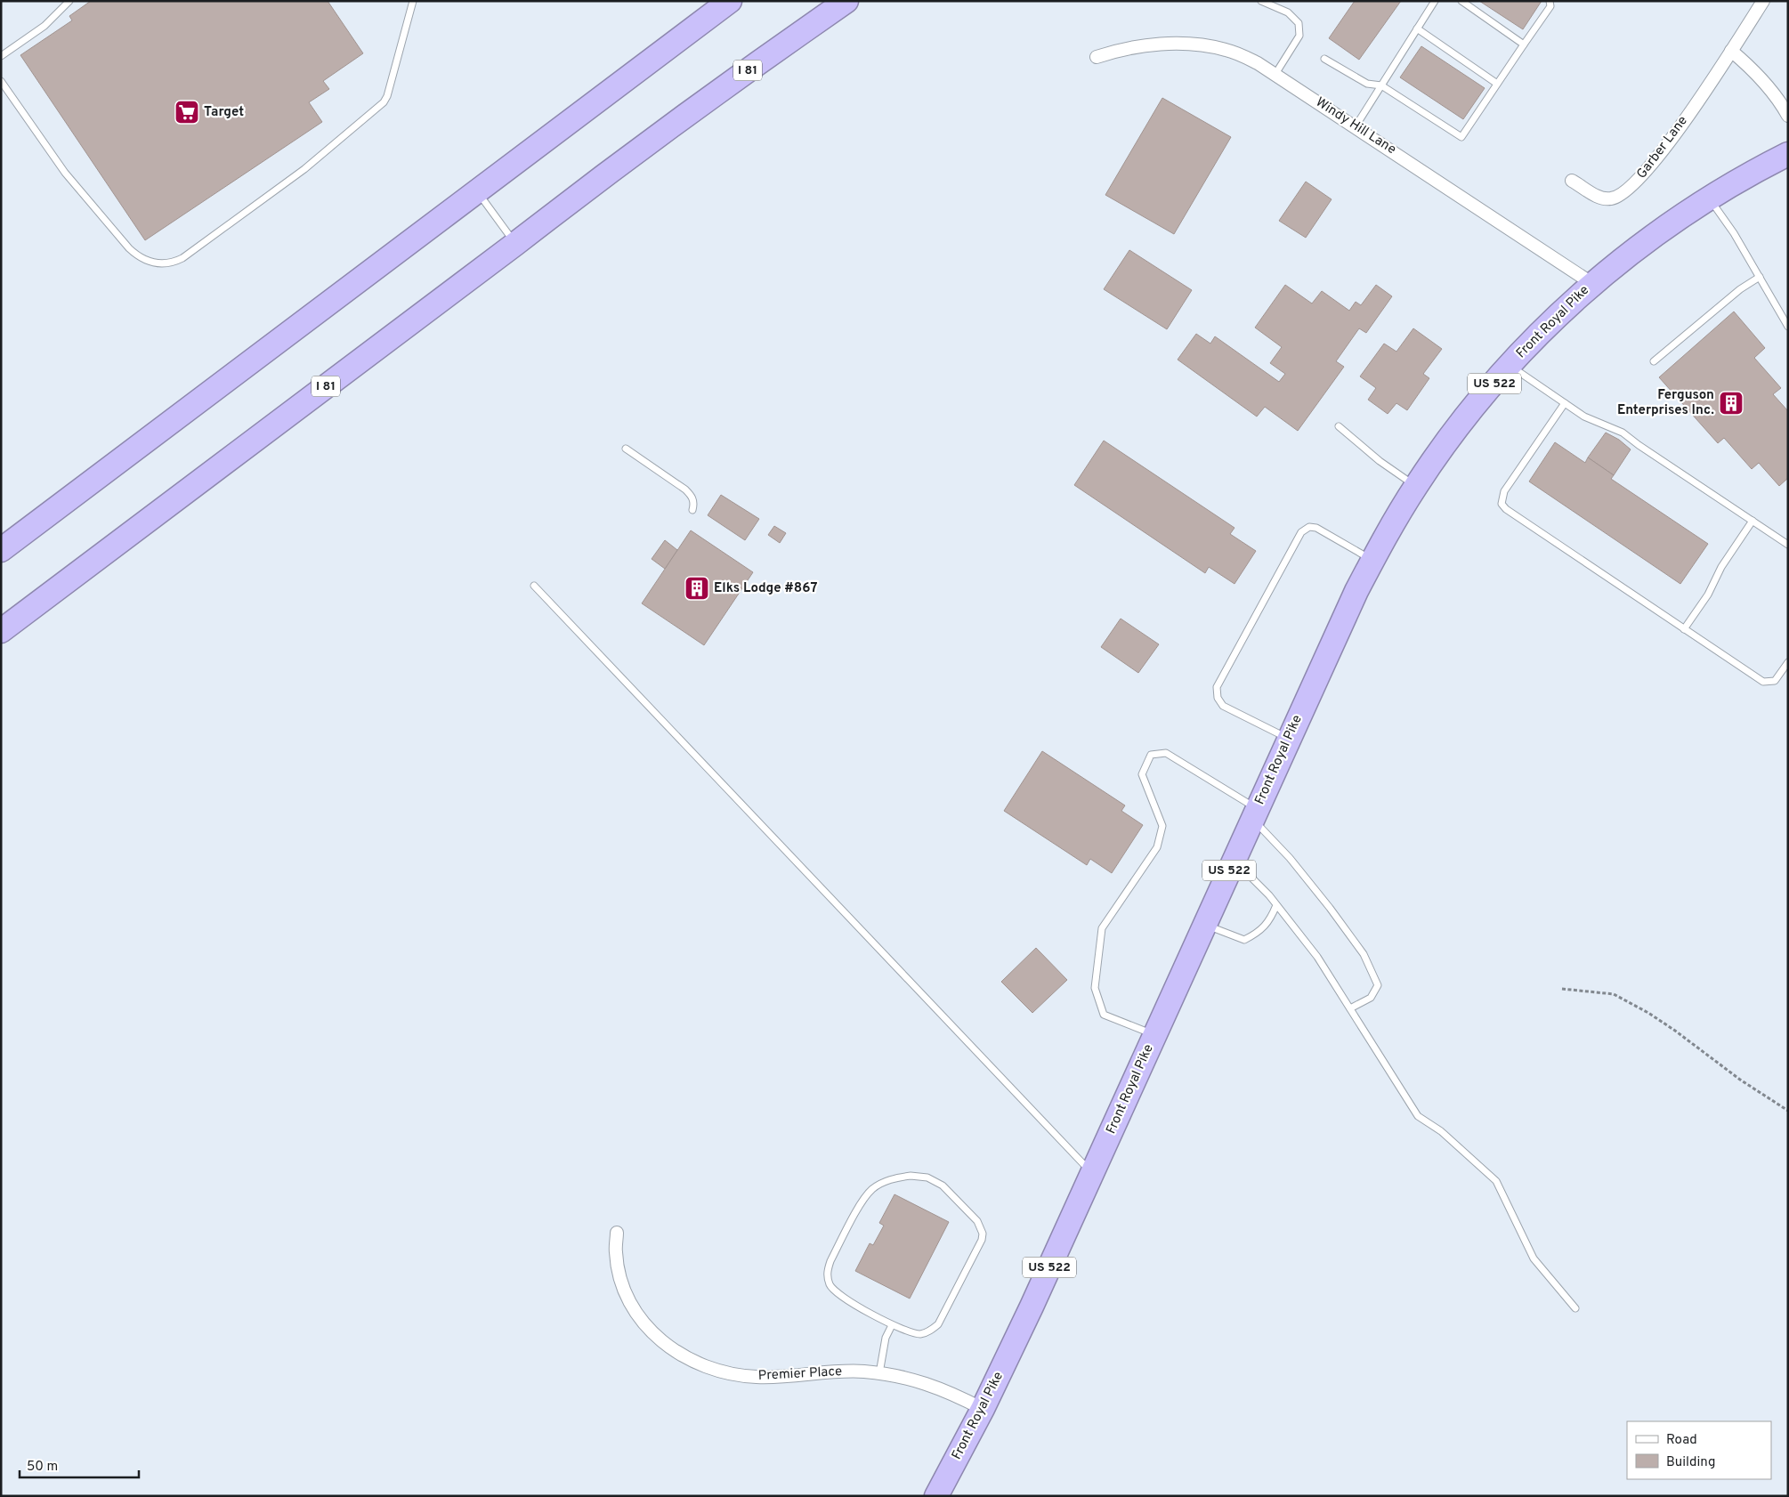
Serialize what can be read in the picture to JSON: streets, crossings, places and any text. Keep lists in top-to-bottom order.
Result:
{
  "streets": {
    "highway": ["I 81", "Front Royal Pike", "US 522"],
    "street": ["Windy Hill Lane", "Garber Lane", "Premier Place"]
  },
  "crossings": [
    ["Windy Hill Lane", "Front Royal Pike"],
    ["Front Royal Pike", "Premier Place"]
  ],
  "places": {
    "supermarket": ["Target"],
    "building": ["Ferguson Enterprises Inc.", "Elks Lodge #867"]
  },
  "legend": ["Road", "Building"],
  "scale_bar": "50 m"
}
